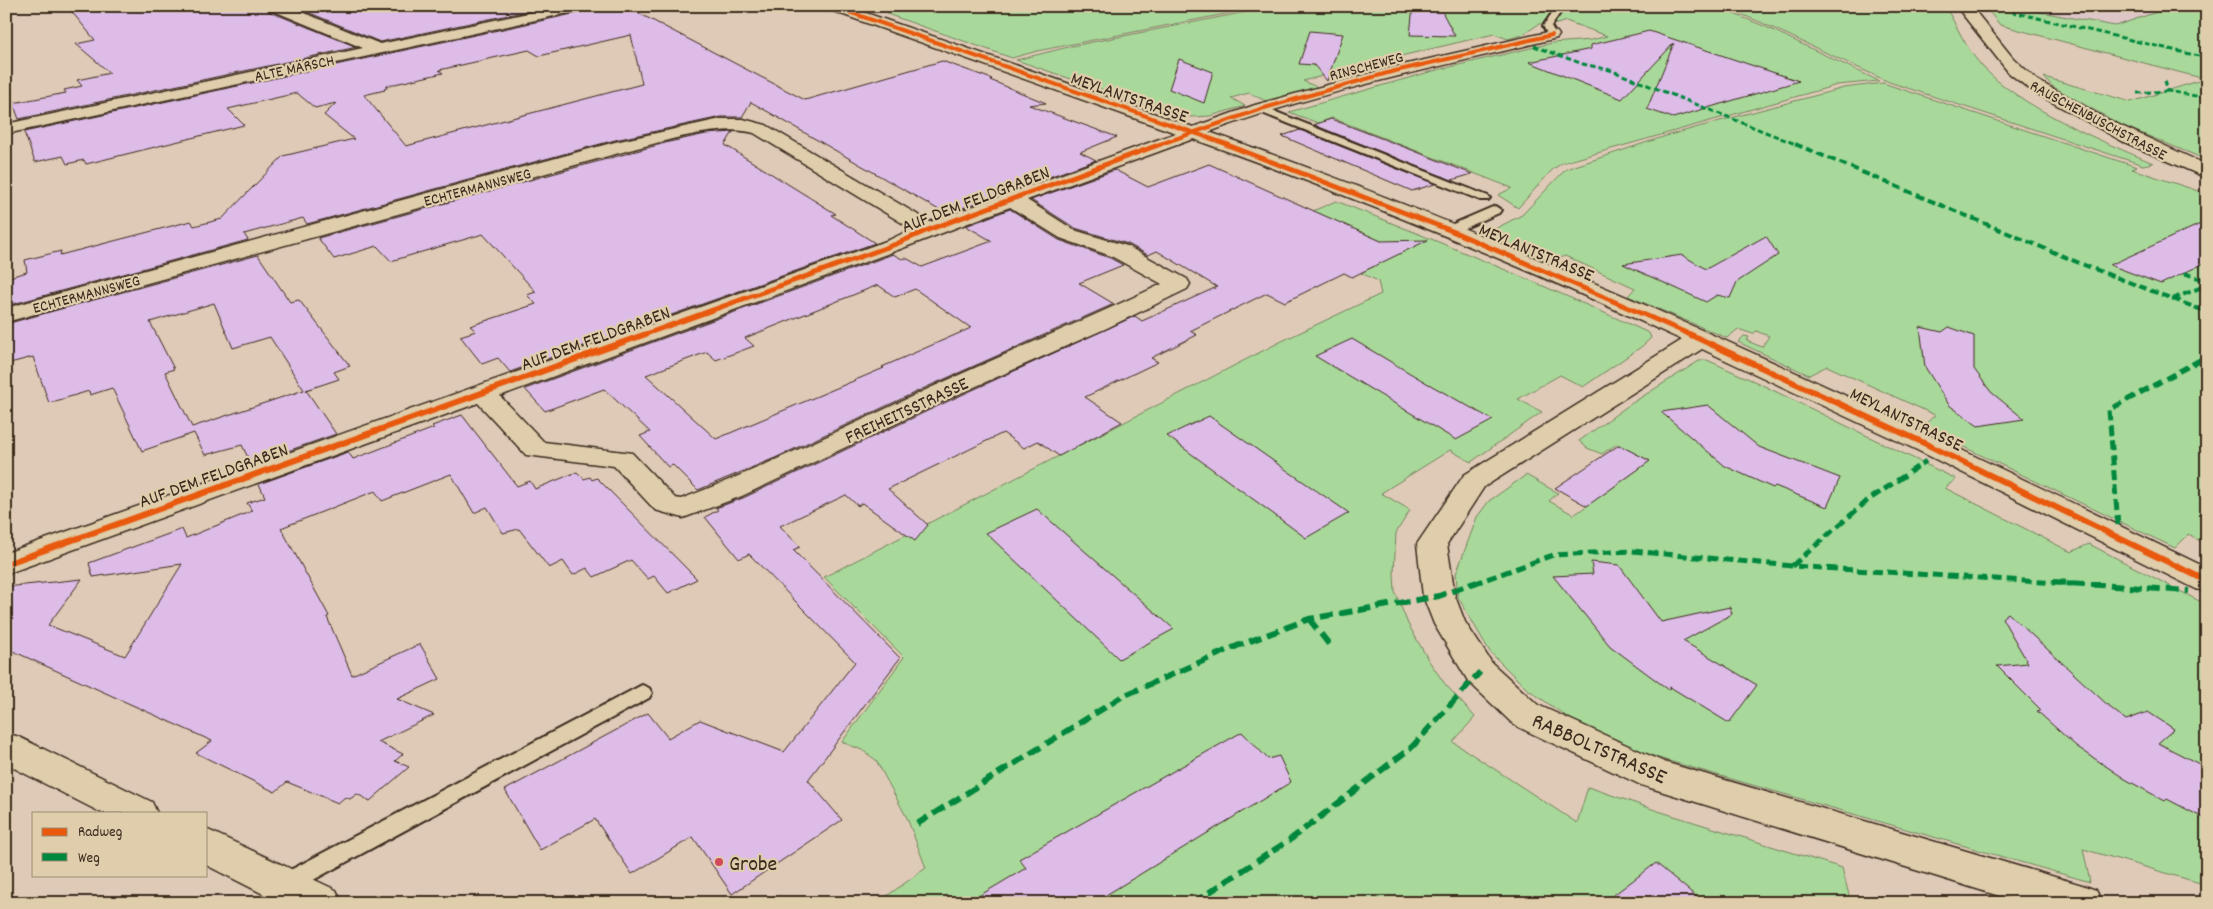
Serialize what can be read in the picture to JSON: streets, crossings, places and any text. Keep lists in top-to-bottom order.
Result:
{
  "streets": {
    "street": [
      "RINSCHEWEG",
      "ALTE MÄRSCH",
      "MEYLANTSTRASSE",
      "RAUSCHENBUSCHSTRASSE",
      "ECHTERMANNSWEG",
      "AUF DEM FELDGRABEN",
      "FREIHEITSSTRASSE",
      "RABBOLTSTRASSE"
    ]
  },
  "crossings": [
    ["RINSCHEWEG", "MEYLANTSTRASSE"],
    ["RINSCHEWEG", "AUF DEM FELDGRABEN"],
    ["MEYLANTSTRASSE", "AUF DEM FELDGRABEN"],
    ["MEYLANTSTRASSE", "RABBOLTSTRASSE"],
    ["ECHTERMANNSWEG", "AUF DEM FELDGRABEN"],
    ["AUF DEM FELDGRABEN", "FREIHEITSSTRASSE"]
  ],
  "places": ["Grobe"],
  "legend": ["Radweg", "Weg"]
}
